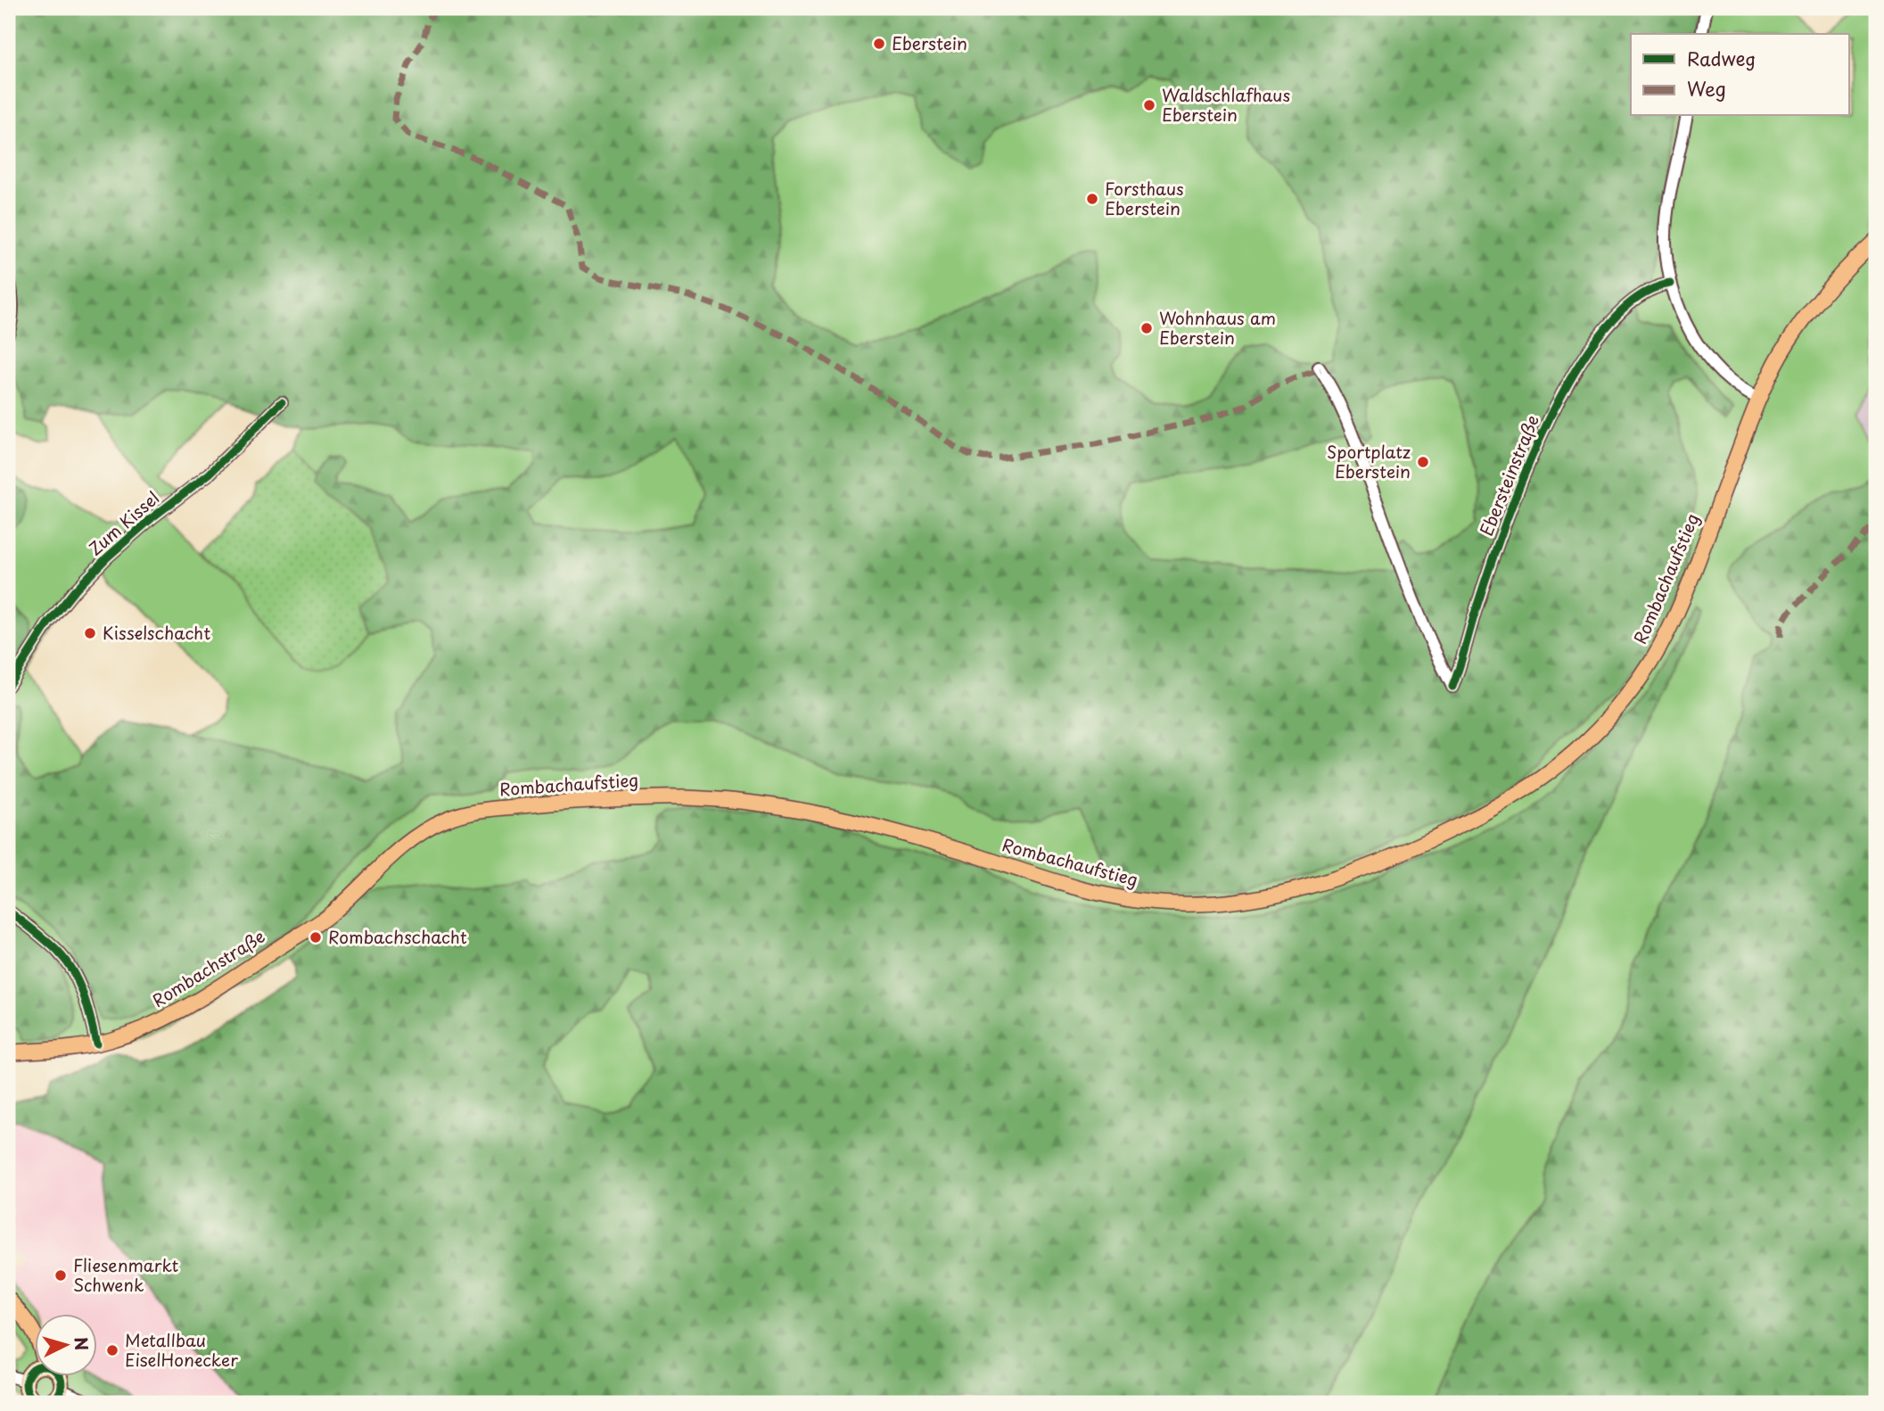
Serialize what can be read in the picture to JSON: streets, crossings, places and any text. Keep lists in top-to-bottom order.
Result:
{
  "streets": {
    "main road": ["Rombachaufstieg", "Rombachstraße"],
    "street": ["Ebersteinstraße", "Zum Kissel"]
  },
  "crossings": [
    ["Rombachaufstieg", "Rombachstraße"]
  ],
  "places": [
    "Eberstein",
    "Waldschlafhaus Eberstein",
    "Forsthaus Eberstein",
    "Wohnhaus am Eberstein",
    "Sportplatz Eberstein",
    "Kisselschacht",
    "Rombachschacht",
    "Fliesenmarkt Schwenk",
    "Metallbau EiselHonecker"
  ],
  "legend": ["Radweg", "Weg"],
  "north": "right"
}
